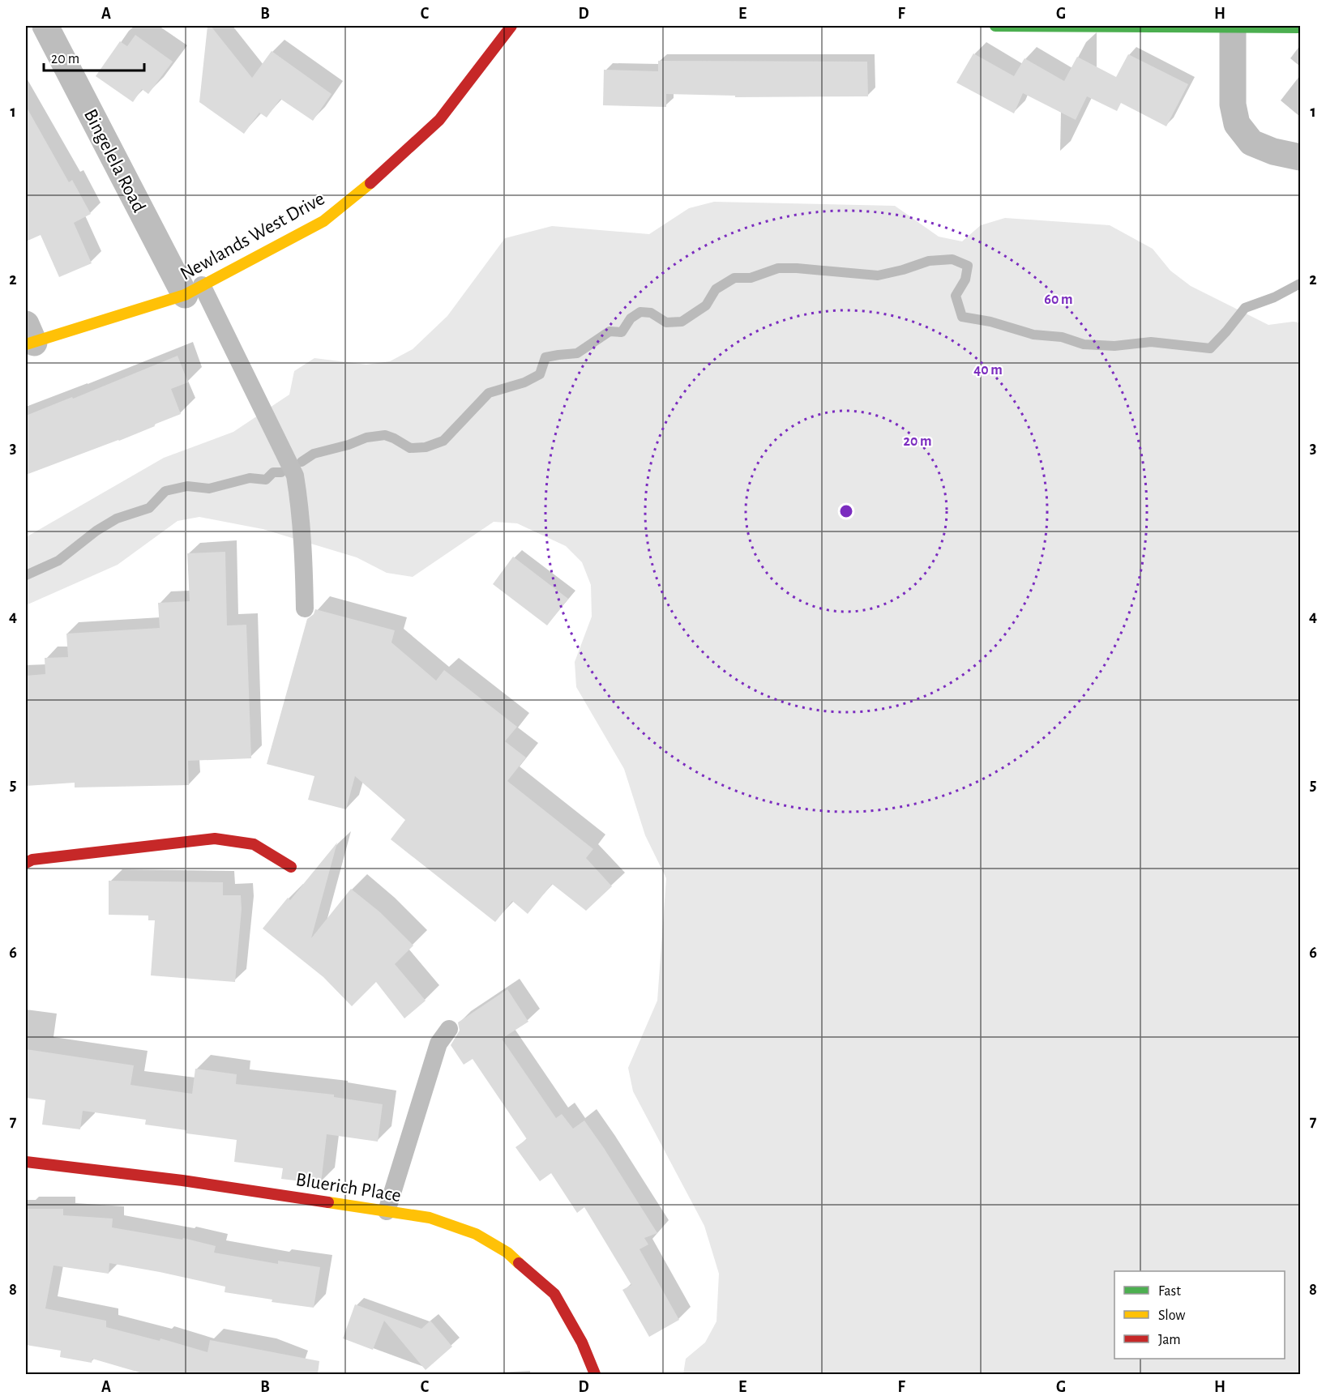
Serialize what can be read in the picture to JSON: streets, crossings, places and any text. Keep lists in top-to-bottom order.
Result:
{
  "streets": {
    "street": ["Bingelela Road", "Newlands West Drive", "Bluerich Place"]
  },
  "crossings": [
    ["Bingelela Road", "Newlands West Drive"]
  ],
  "legend": ["Fast", "Slow", "Jam"],
  "scale_bar": "20 m",
  "grid": {
    "columns": [
      "A",
      "B",
      "C",
      "D",
      "E",
      "F",
      "G",
      "H"
    ],
    "rows": [
      "1",
      "2",
      "3",
      "4",
      "5",
      "6",
      "7",
      "8"
    ]
  },
  "rings": ["60 m", "40 m", "20 m"]
}
